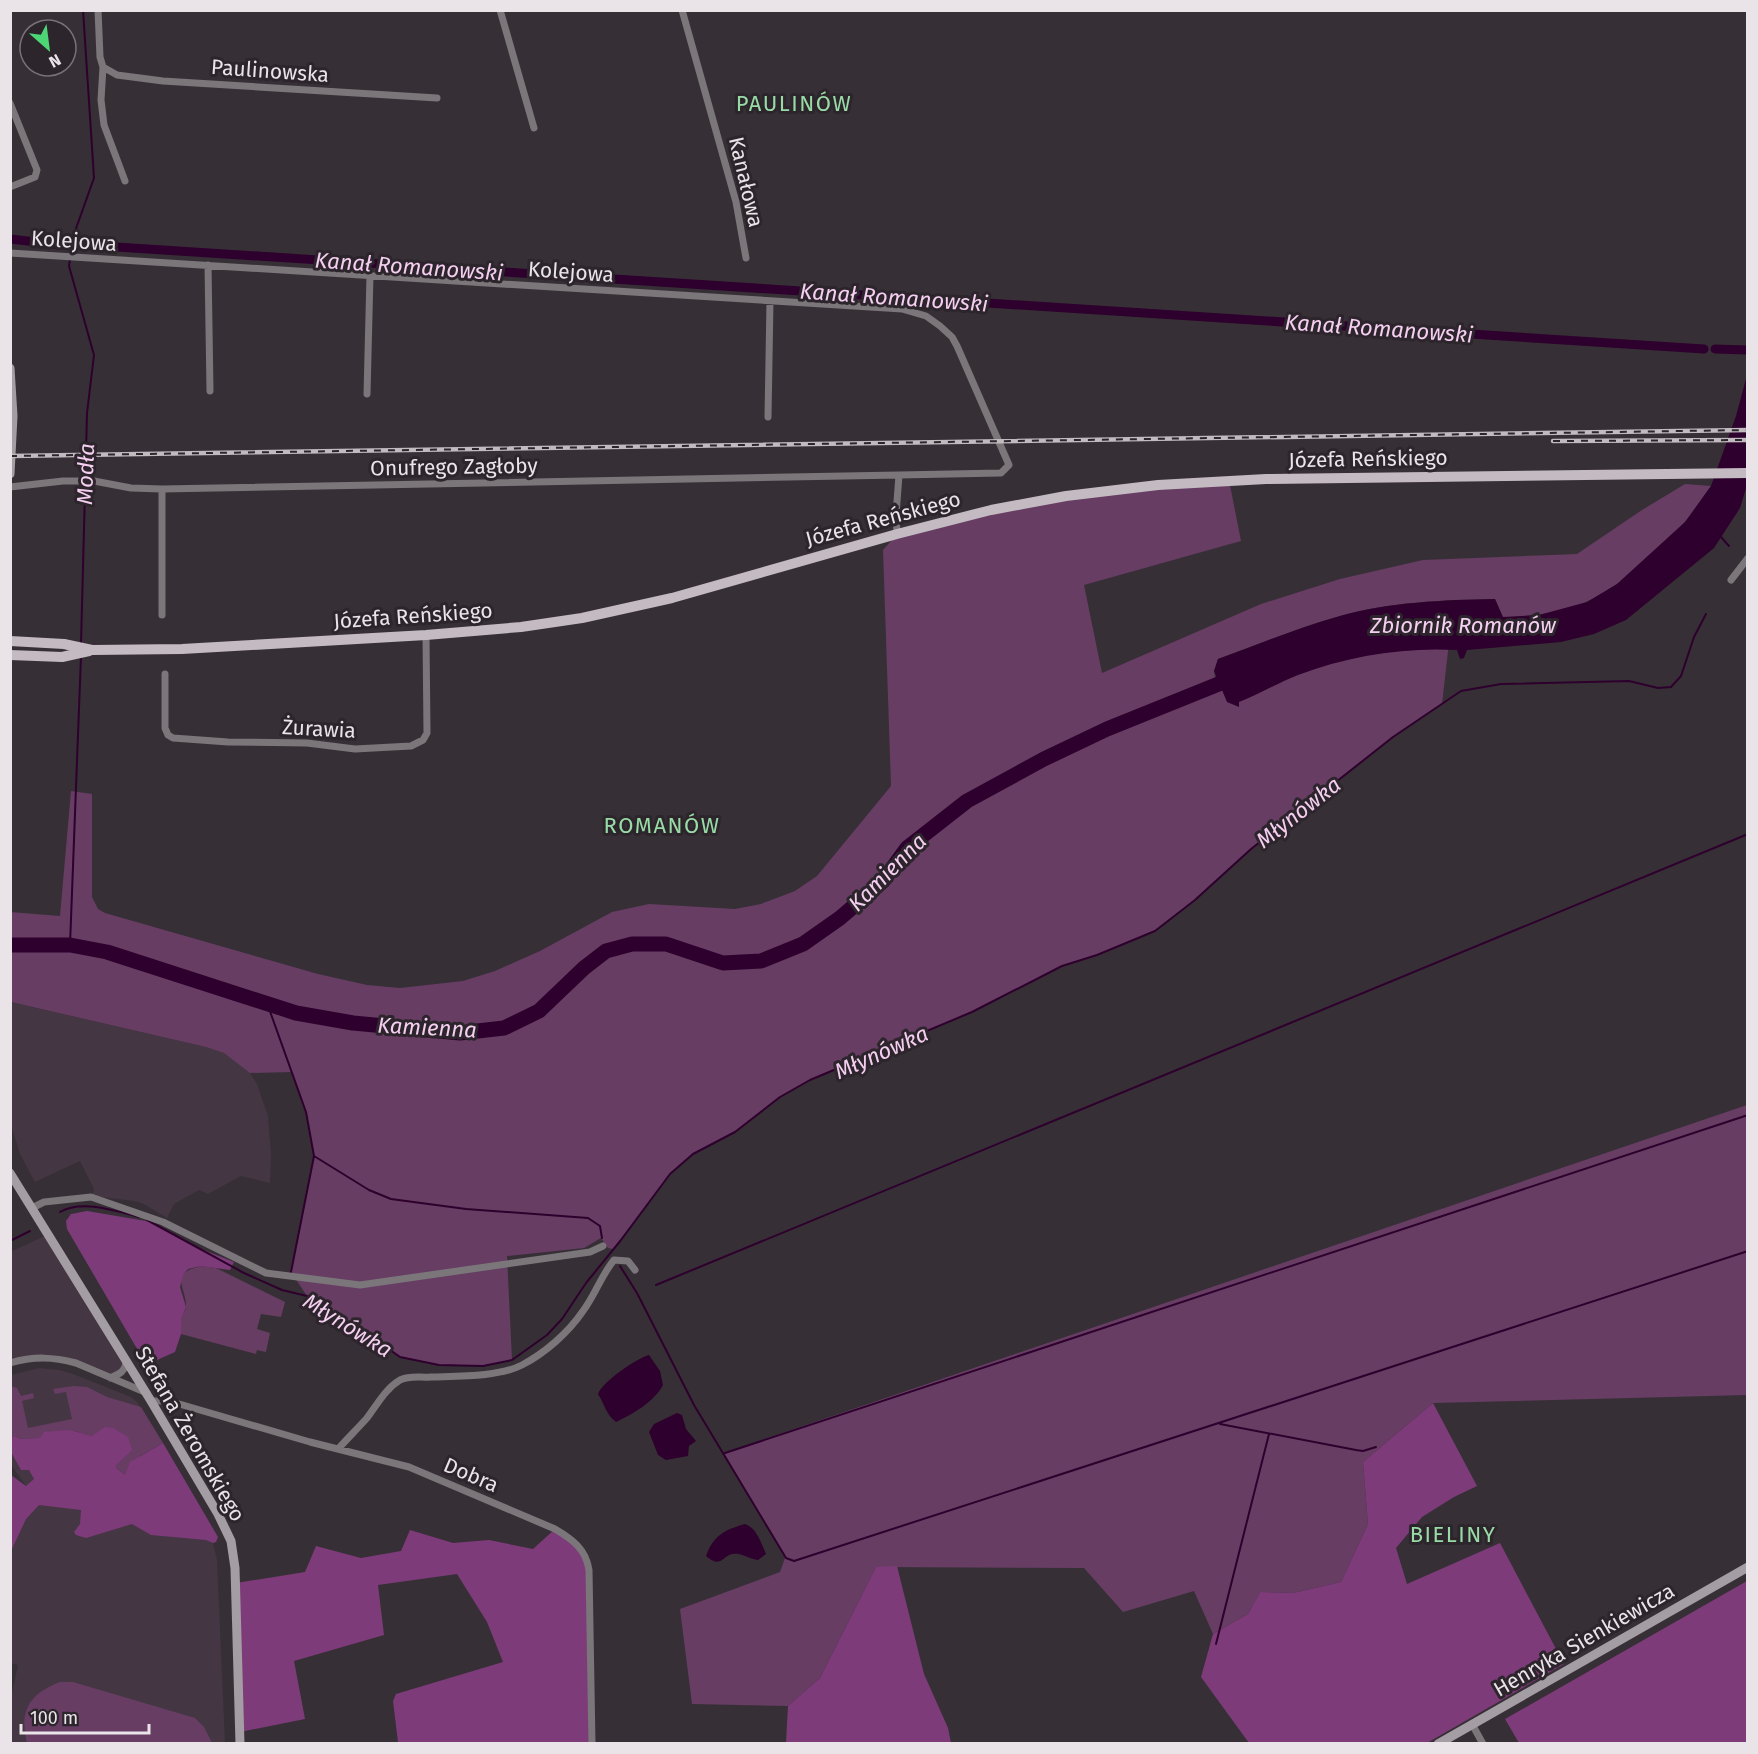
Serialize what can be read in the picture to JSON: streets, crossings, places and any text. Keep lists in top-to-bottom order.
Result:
{
  "streets": {
    "main road": ["Józefa Reńskiego"],
    "street": [
      "Paulinowska",
      "Kanałowa",
      "Kolejowa",
      "Onufrego Zagłoby",
      "Żurawia",
      "Stefana Żeromskiego",
      "Dobra",
      "Henryka Sienkiewicza"
    ]
  },
  "crossings": [
    ["Kolejowa", "Onufrego Zagłoby"],
    ["Józefa Reńskiego", "Żurawia"],
    ["Stefana Żeromskiego", "Dobra"]
  ],
  "districts": ["PAULINÓW", "ROMANÓW", "BIELINY"],
  "water": [
    "Kanał Romanowski",
    "Modła",
    "Zbiornik Romanów",
    "Młynówka",
    "Kamienna"
  ],
  "scale_bar": "100 m",
  "north": "bottom right"
}
